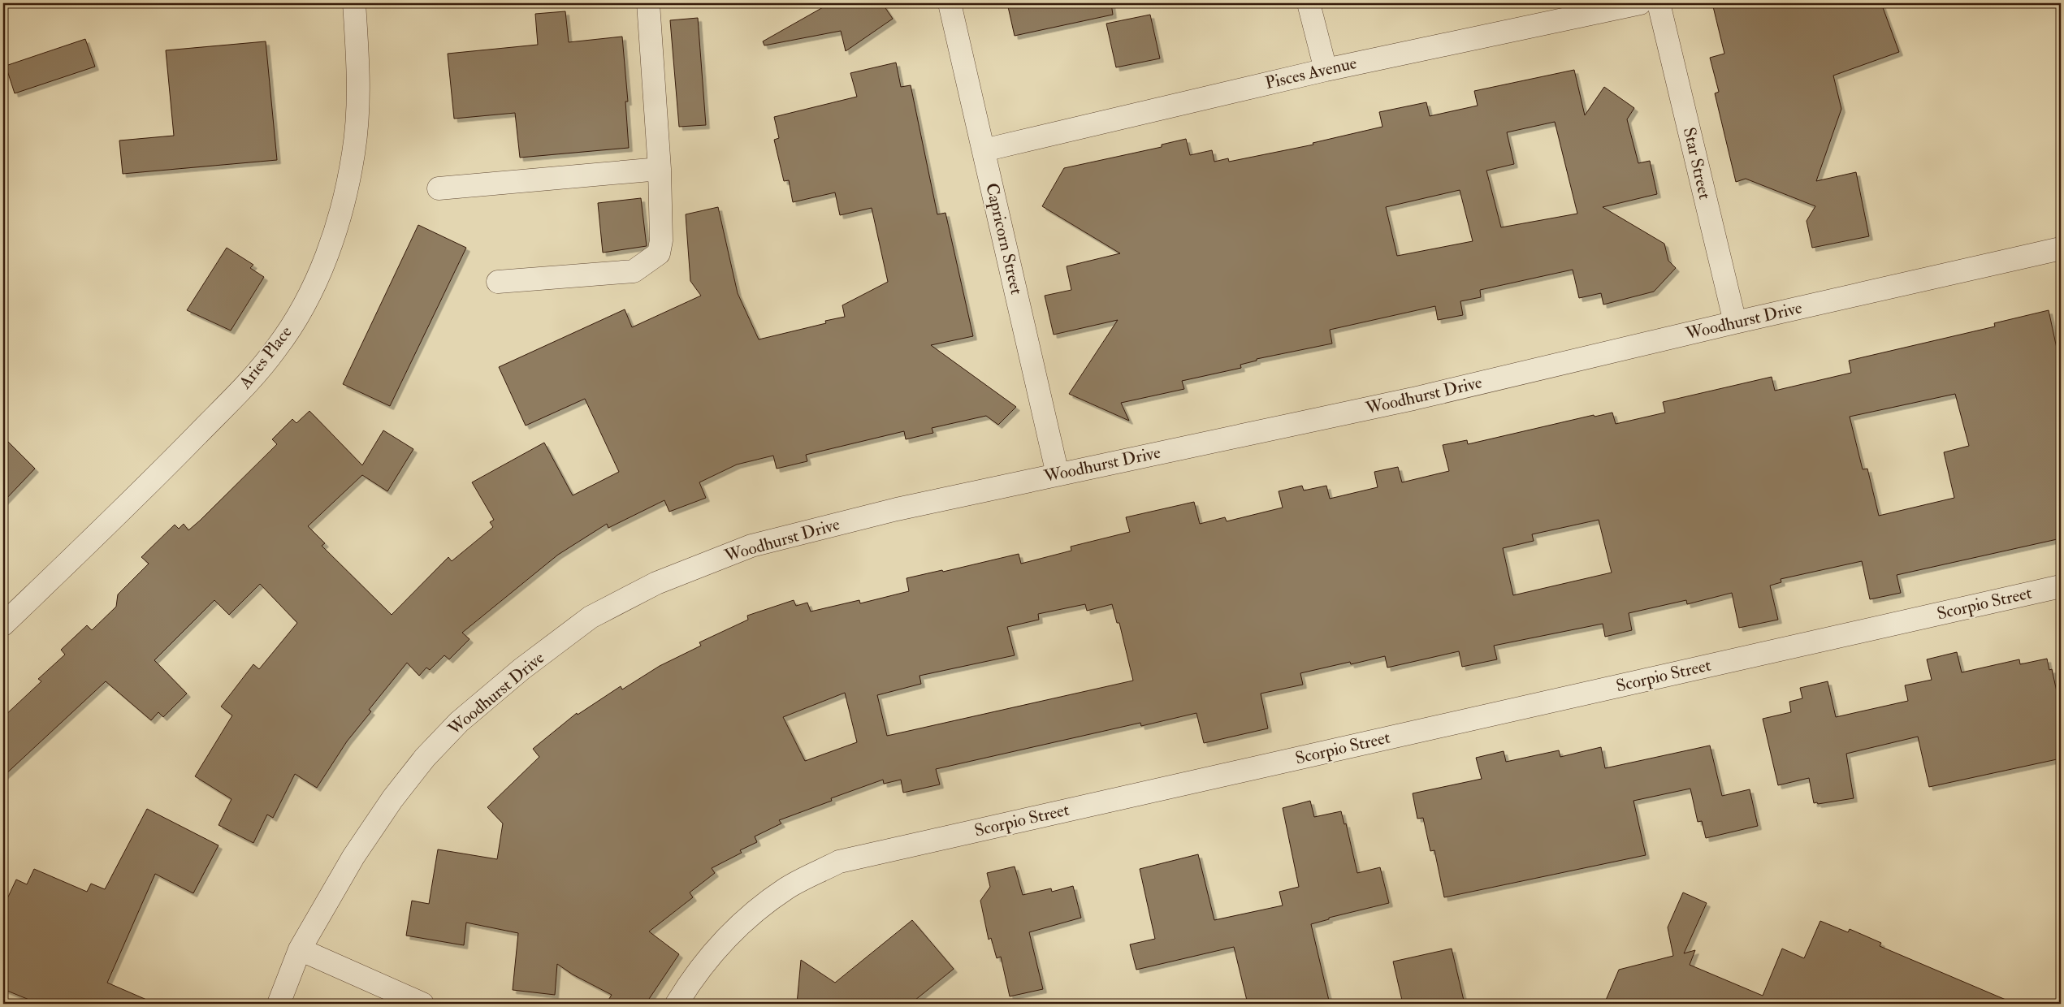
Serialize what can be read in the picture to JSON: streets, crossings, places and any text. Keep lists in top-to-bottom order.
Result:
{
  "streets": {
    "street": [
      "Pisces Avenue",
      "Star Street",
      "Capricorn Street",
      "Woodhurst Drive",
      "Aries Place",
      "Scorpio Street"
    ]
  },
  "crossings": [
    ["Pisces Avenue", "Capricorn Street"],
    ["Star Street", "Woodhurst Drive"],
    ["Capricorn Street", "Woodhurst Drive"]
  ]
}
